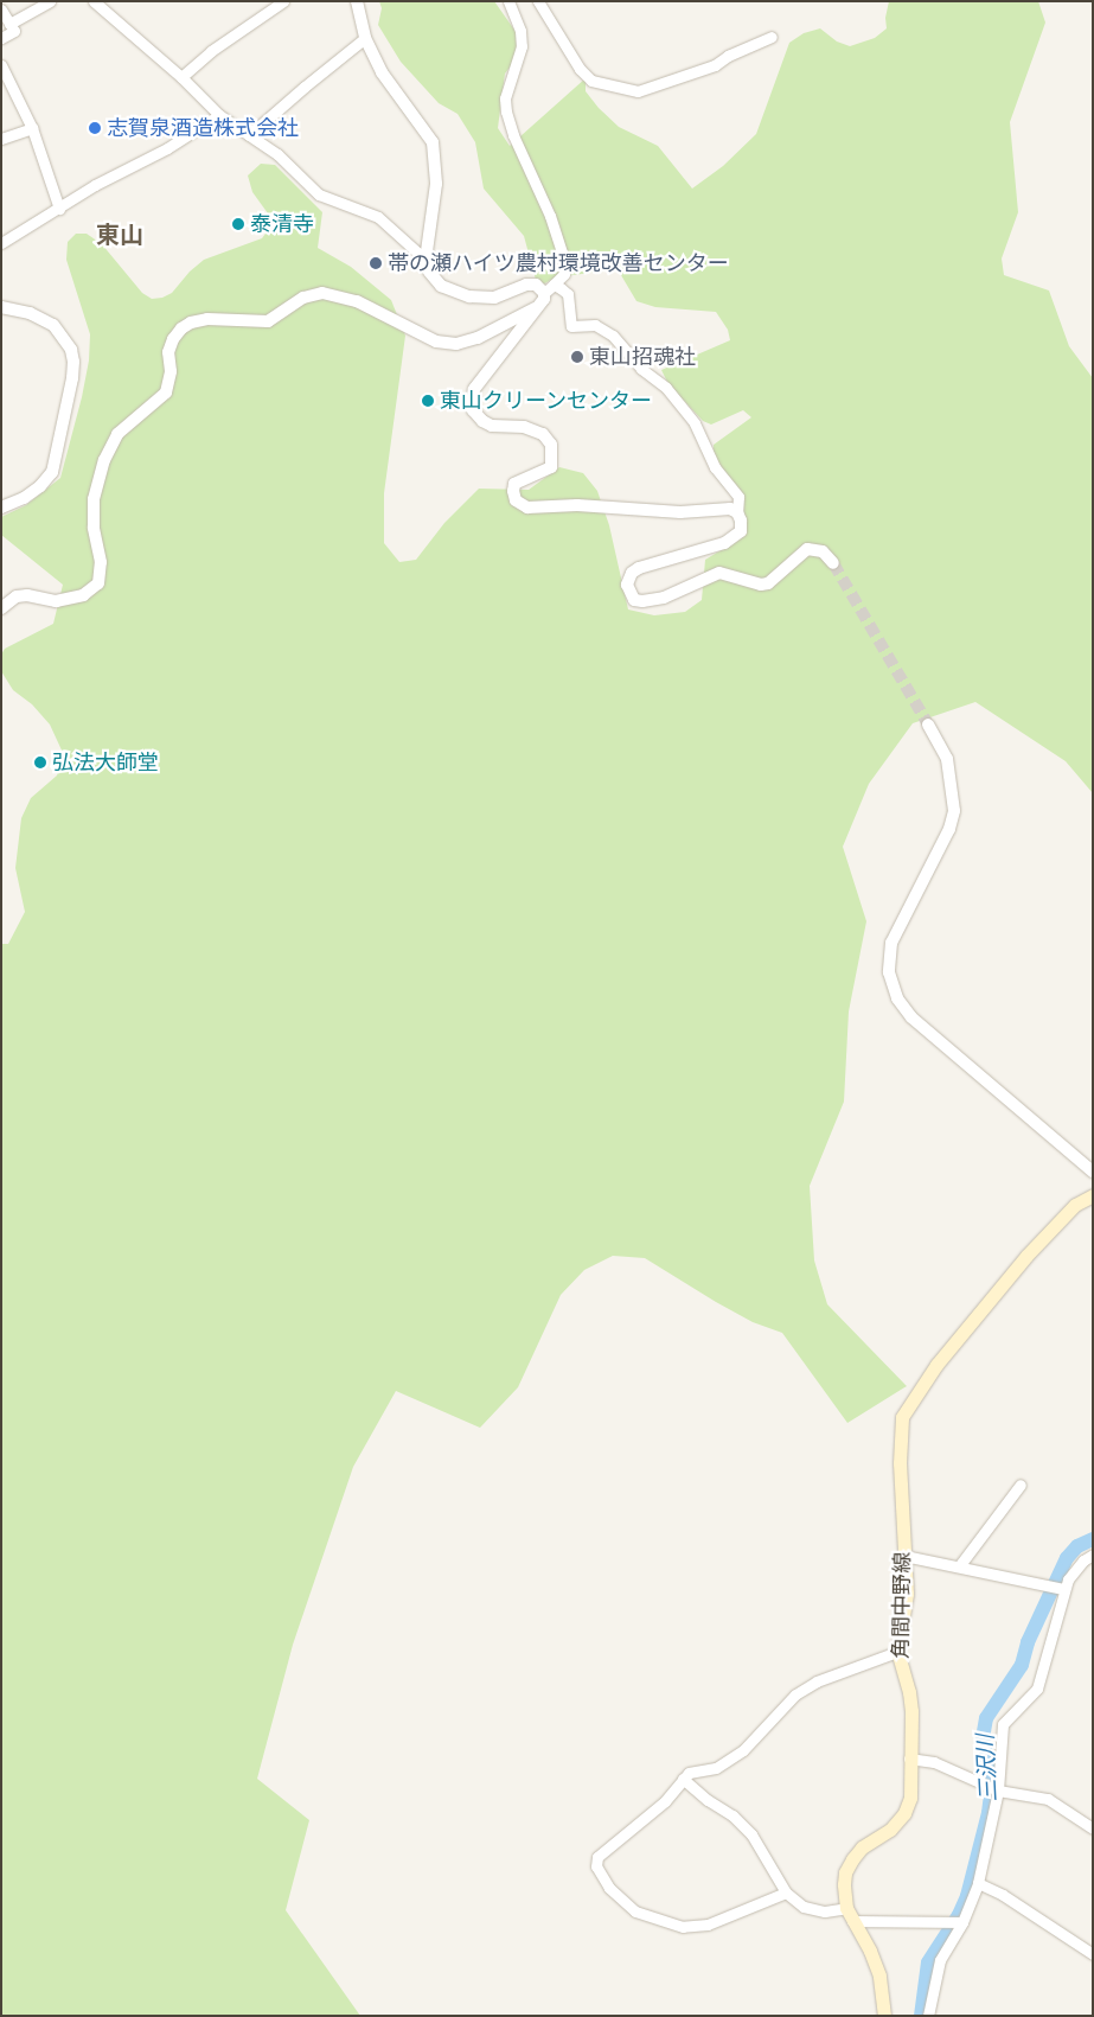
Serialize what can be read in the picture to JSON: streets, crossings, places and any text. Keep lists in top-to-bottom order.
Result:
{
  "streets": {
    "main road": ["角間中野線"]
  },
  "districts": ["東山"],
  "water": ["三沢川"],
  "places": [
    "志賀泉酒造株式会社",
    "泰清寺",
    "帯の瀬ハイツ農村環境改善センター",
    "東山招魂社",
    "東山クリーンセンター",
    "弘法大師堂"
  ]
}
